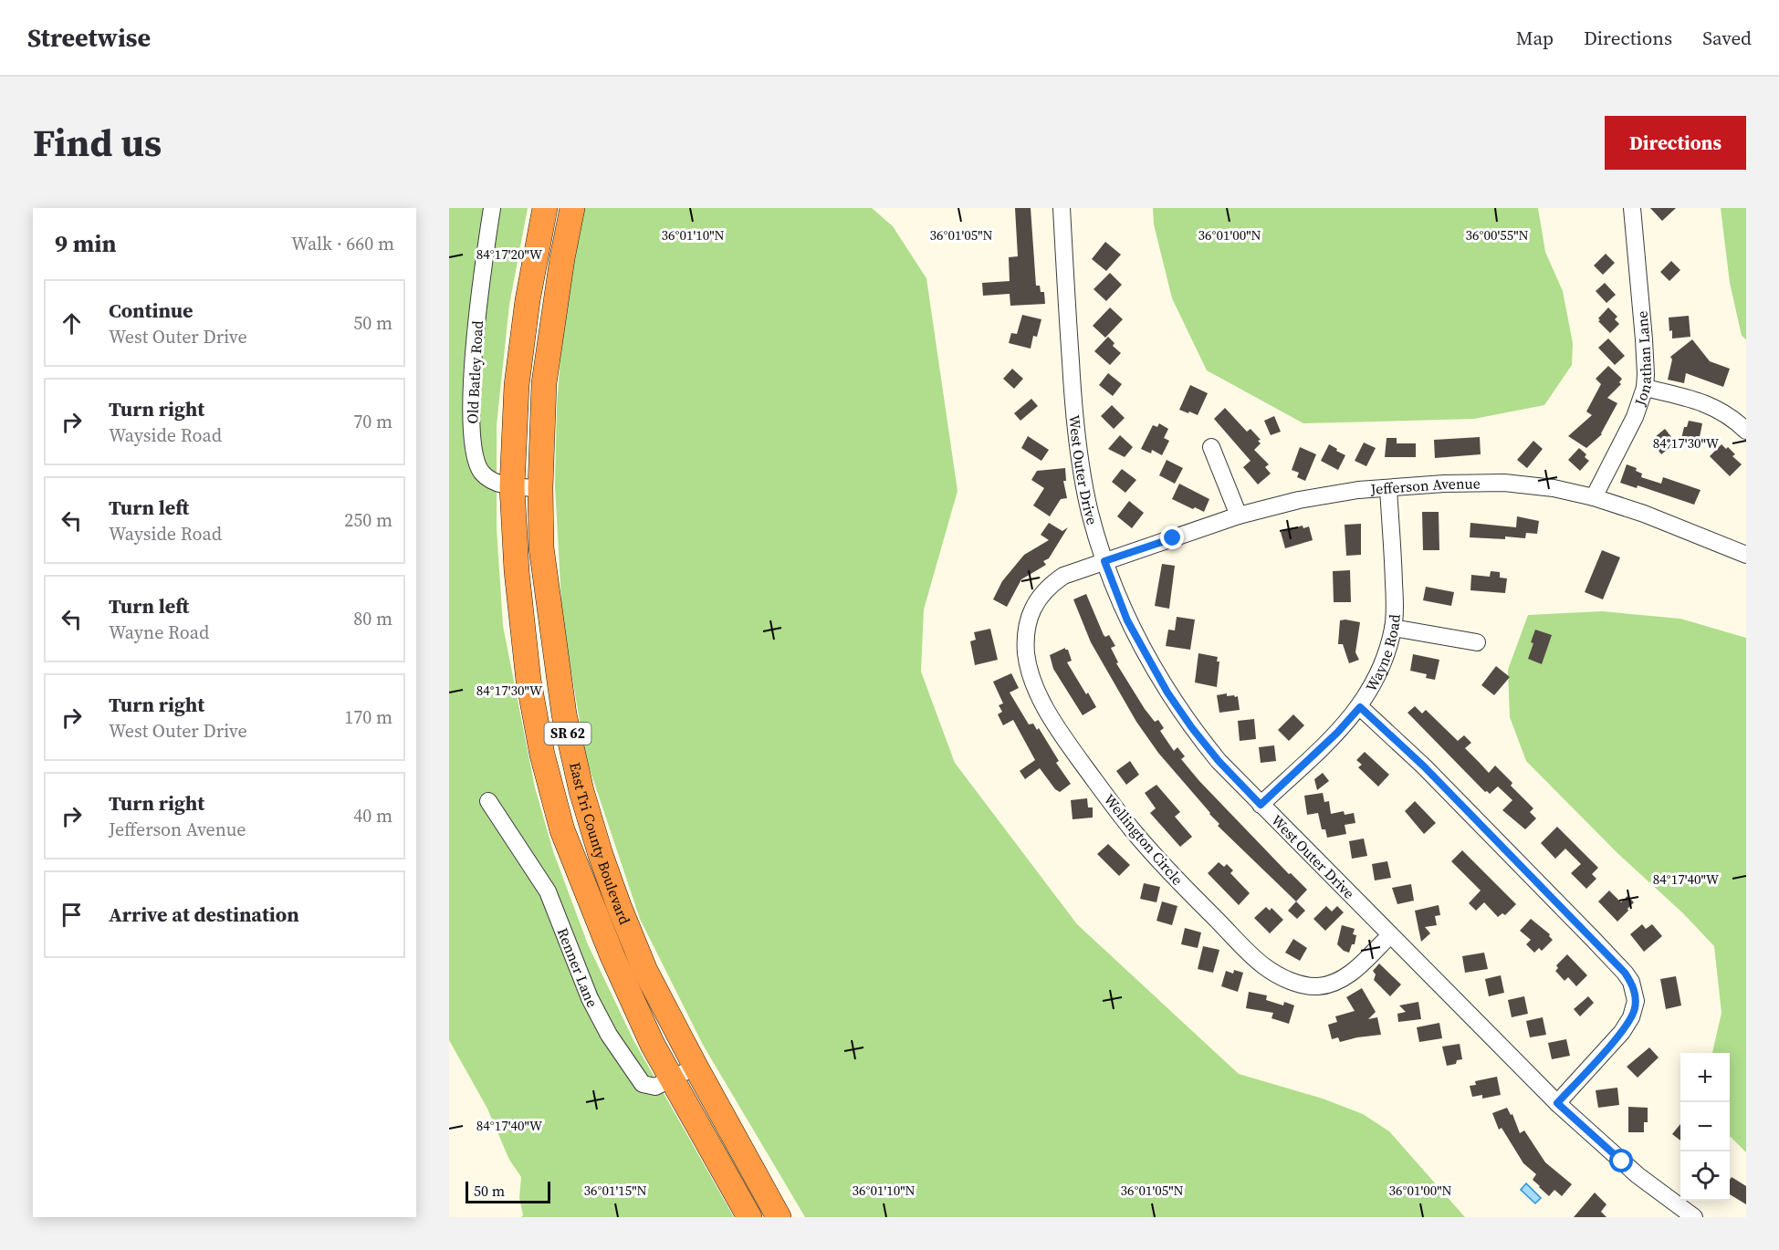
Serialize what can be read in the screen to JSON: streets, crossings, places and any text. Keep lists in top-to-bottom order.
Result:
{
  "streets": {
    "highway": ["SR 62", "East Tri County Boulevard"],
    "street": [
      "Jonathan Lane",
      "Old Batley Road",
      "West Outer Drive",
      "Jefferson Avenue",
      "Wayne Road",
      "Wellington Circle",
      "Renner Lane"
    ]
  },
  "crossings": [
    ["Jonathan Lane", "Jefferson Avenue"],
    ["Old Batley Road", "East Tri County Boulevard"],
    ["West Outer Drive", "Jefferson Avenue"],
    ["West Outer Drive", "Wayne Road"],
    ["West Outer Drive", "Wellington Circle"],
    ["Jefferson Avenue", "Wayne Road"],
    ["Jefferson Avenue", "Wellington Circle"],
    ["East Tri County Boulevard", "Renner Lane"]
  ],
  "scale_bar": "50 m",
  "page": {
    "header": "Streetwise",
    "nav": ["Map", "Directions", "Saved"],
    "title": "Find us",
    "buttons": "Directions",
    "heading": ["9 min", "Walk · 660 m"],
    "list": [
      ["Continue", "West Outer Drive", "50 m"],
      ["Turn right", "Wayside Road", "70 m"],
      ["Turn left", "Wayside Road", "250 m"],
      ["Turn left", "Wayne Road", "80 m"],
      ["Turn right", "West Outer Drive", "170 m"],
      ["Turn right", "Jefferson Avenue", "40 m"],
      "Arrive at destination"
    ],
    "map_buttons": ["+", "−"],
    "scale": "50 m"
  },
  "coordinates": [
    "36°01'10\"N",
    "36°01'05\"N",
    "36°01'00\"N",
    "36°00'55\"N",
    "84°17'20\"W",
    "84°17'30\"W",
    "84°17'40\"W",
    "36°01'15\"N"
  ]
}
